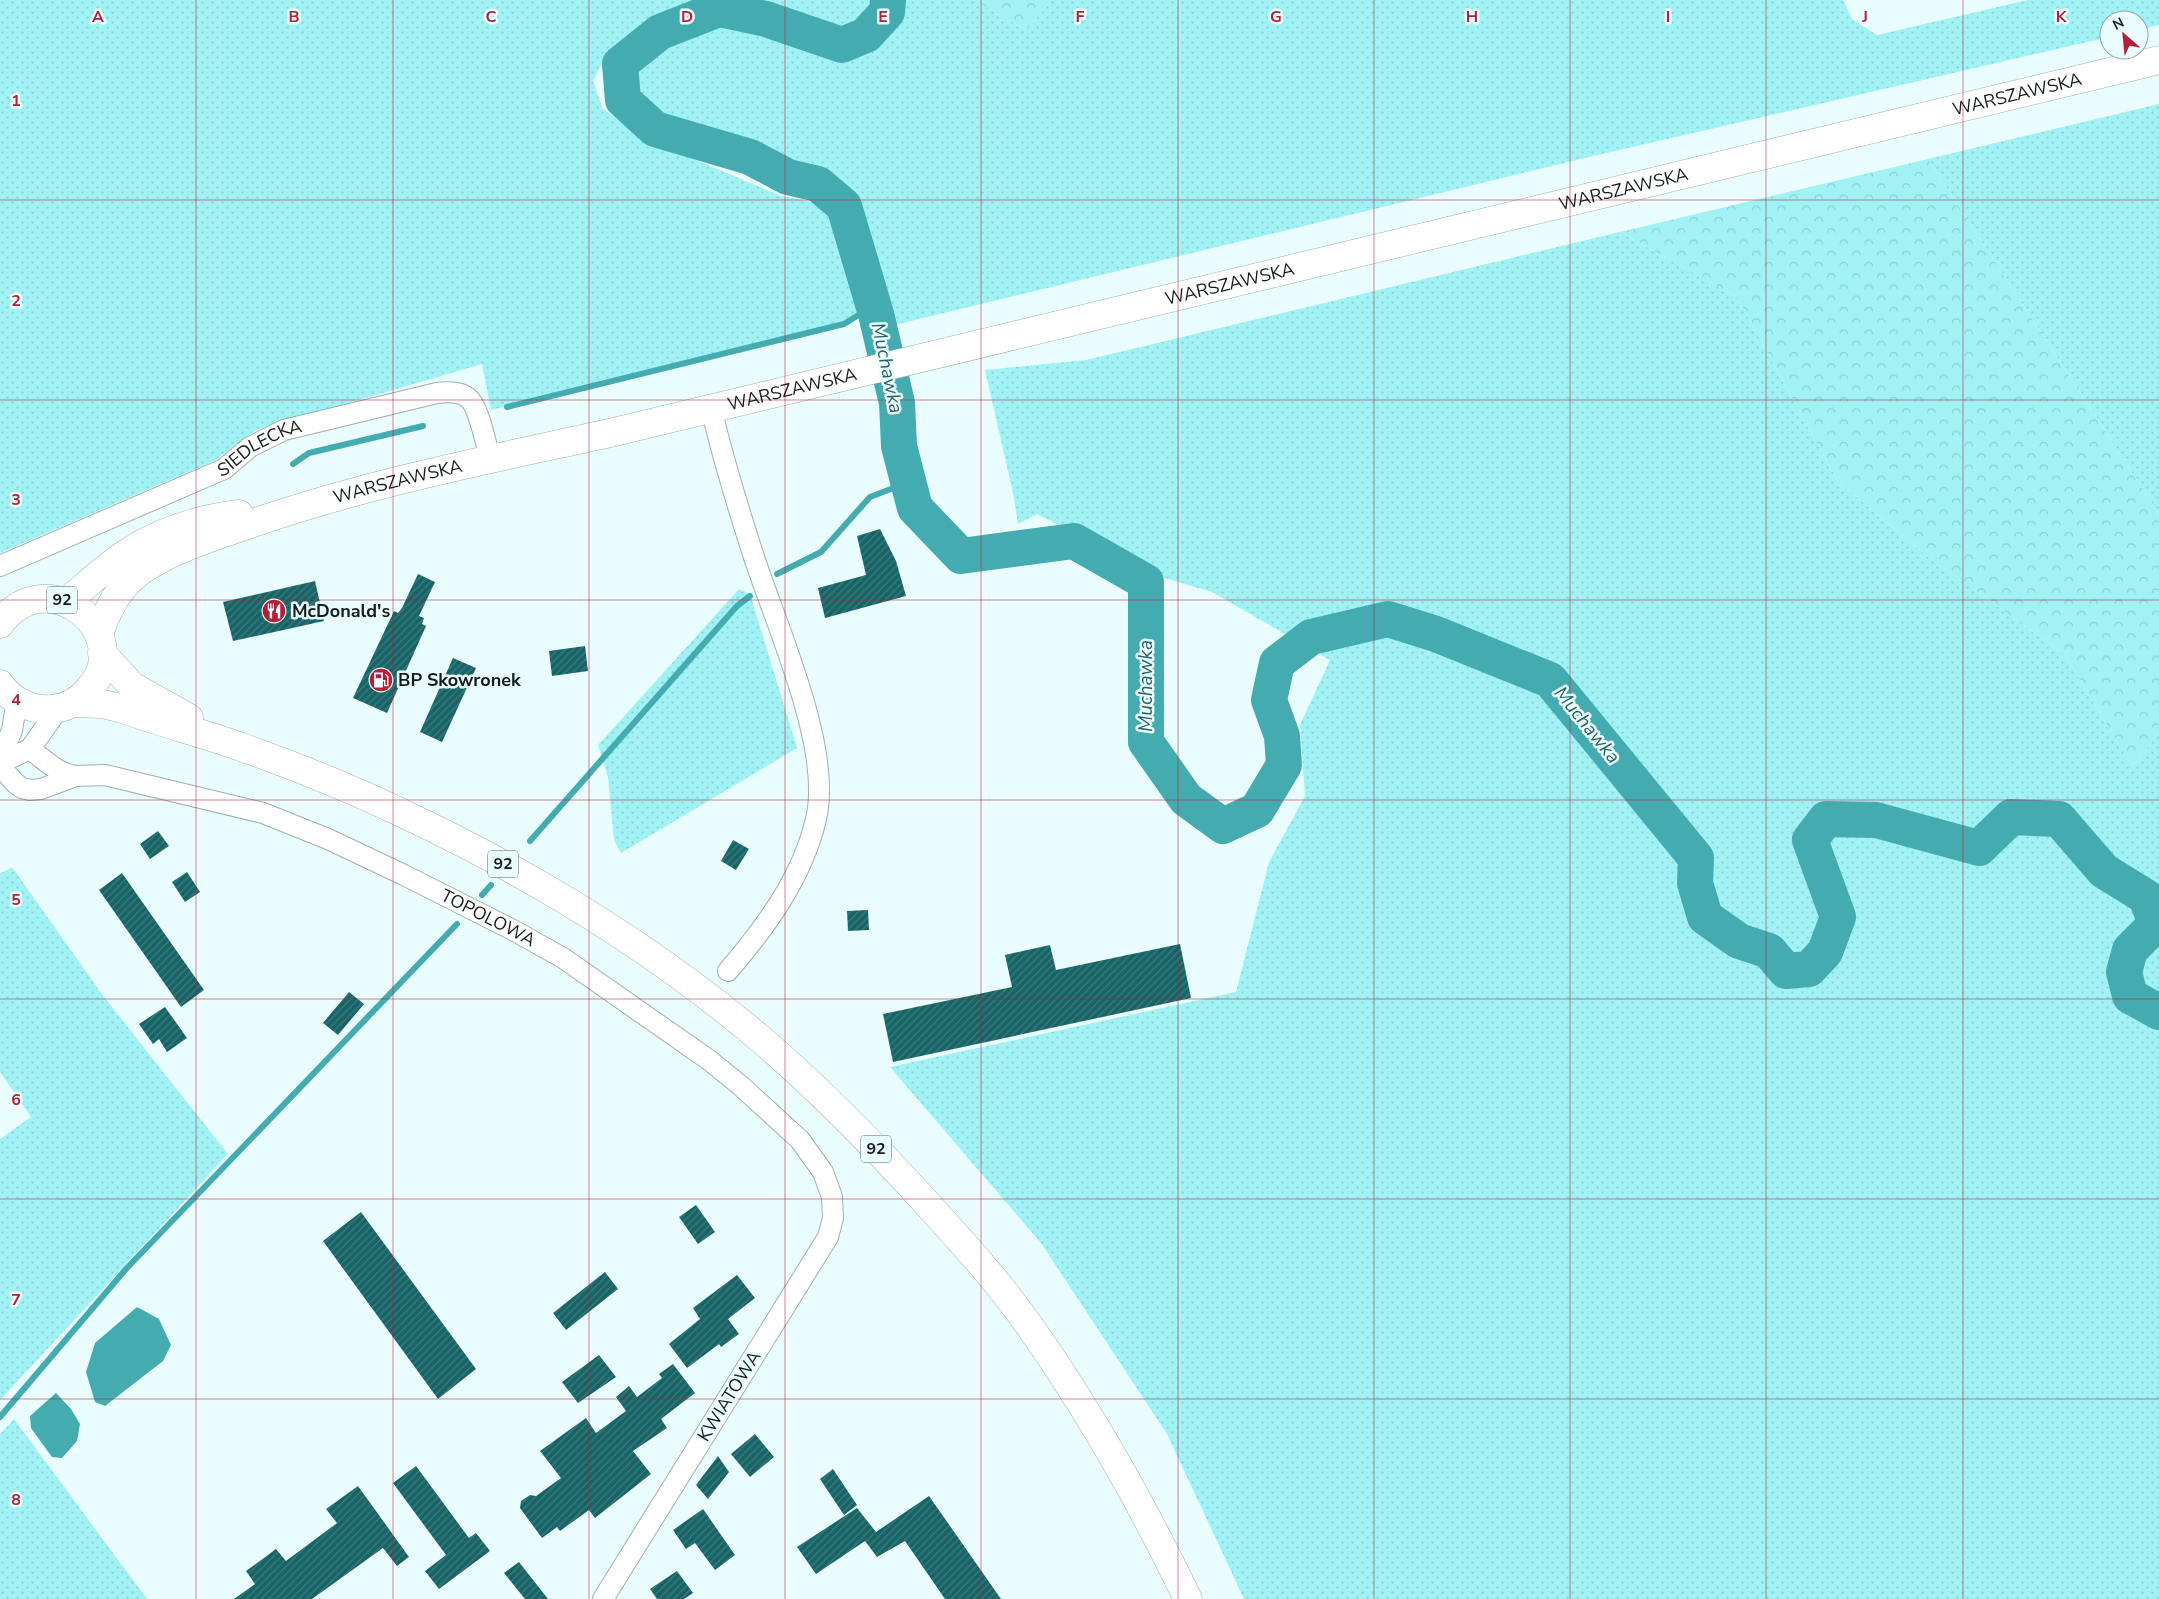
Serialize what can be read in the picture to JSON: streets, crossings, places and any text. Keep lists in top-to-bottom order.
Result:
{
  "streets": {
    "main road": ["WARSZAWSKA", "92"],
    "street": ["SIEDLECKA", "TOPOLOWA", "KWIATOWA"]
  },
  "crossings": [
    ["WARSZAWSKA", "SIEDLECKA"],
    ["WARSZAWSKA", "92"],
    ["TOPOLOWA", "KWIATOWA"]
  ],
  "water": ["Muchawka"],
  "places": {
    "restaurant": ["McDonald's"],
    "fuel station": ["BP Skowronek"]
  },
  "north": "top left",
  "grid": {
    "columns": [
      "A",
      "B",
      "C",
      "D",
      "E",
      "F",
      "G",
      "H",
      "I",
      "J",
      "K"
    ],
    "rows": [
      "1",
      "2",
      "3",
      "4",
      "5",
      "6",
      "7",
      "8"
    ]
  }
}
